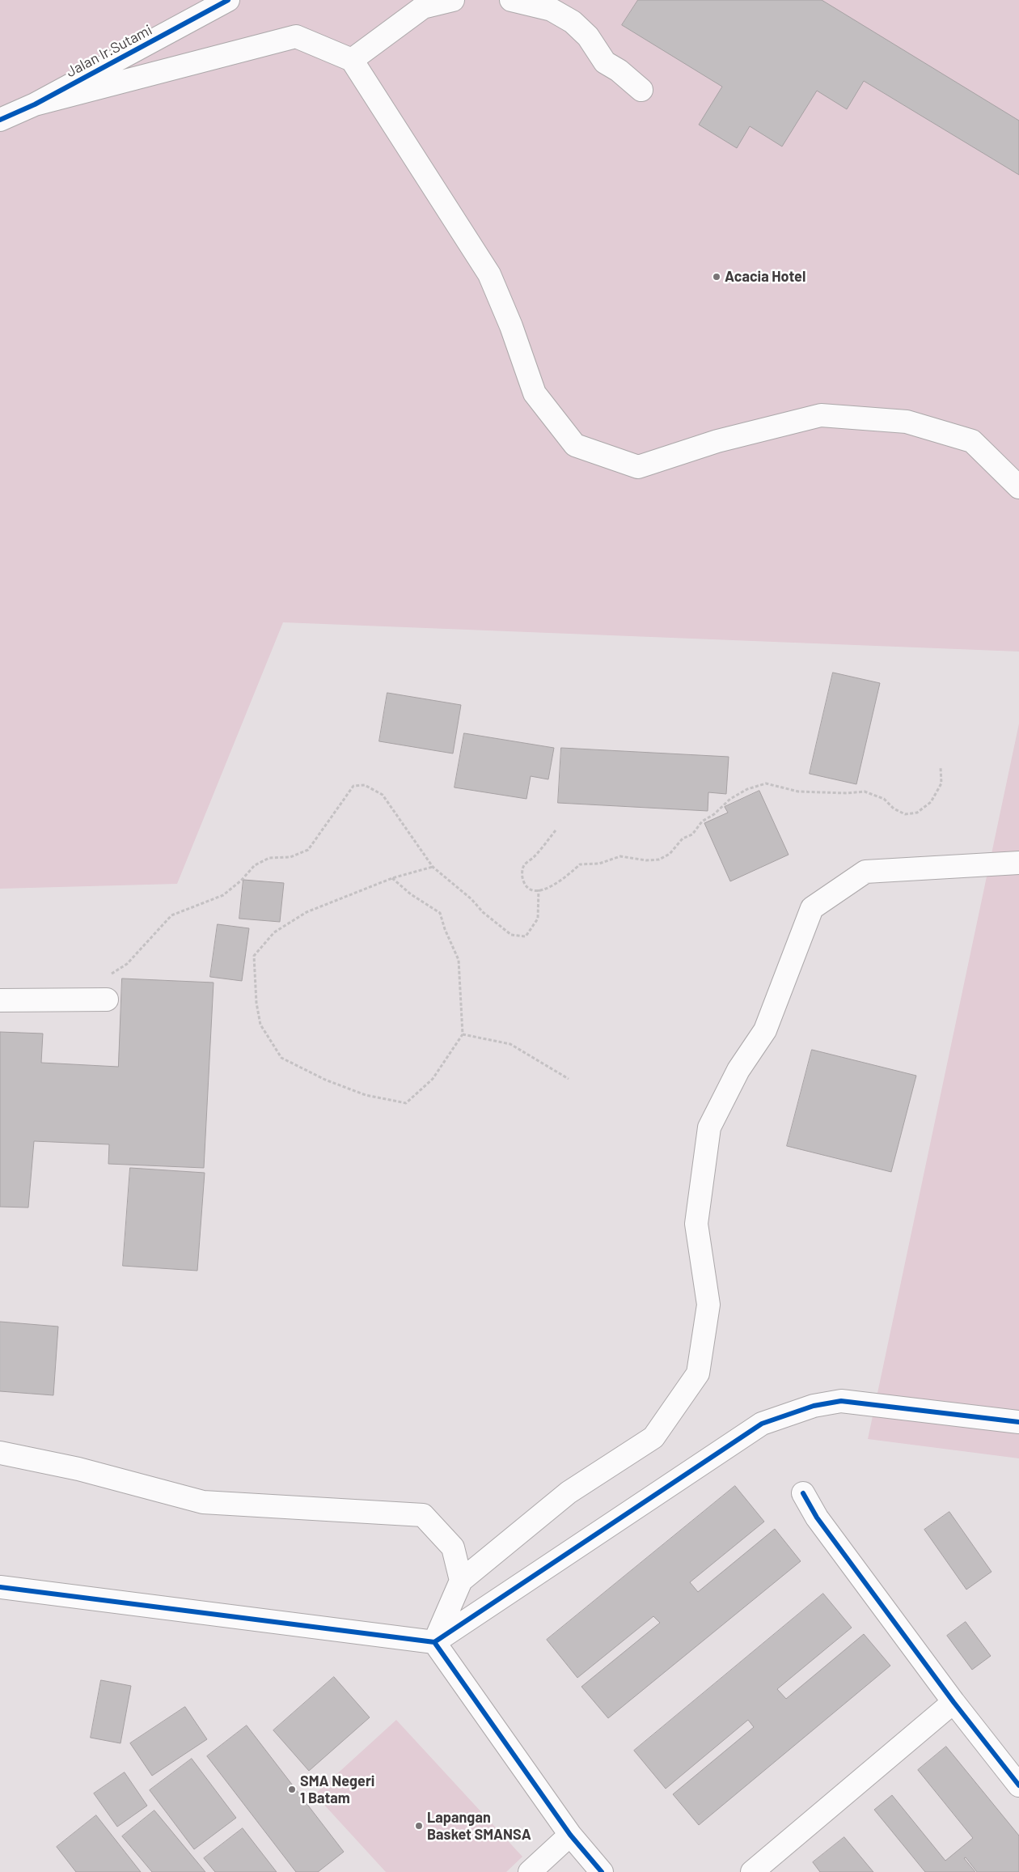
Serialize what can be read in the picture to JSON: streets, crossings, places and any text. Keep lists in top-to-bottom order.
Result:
{
  "streets": {
    "street": ["Jalan Ir.Sutami"]
  },
  "places": ["Acacia Hotel", "SMA Negeri 1 Batam", "Lapangan Basket SMANSA"]
}
